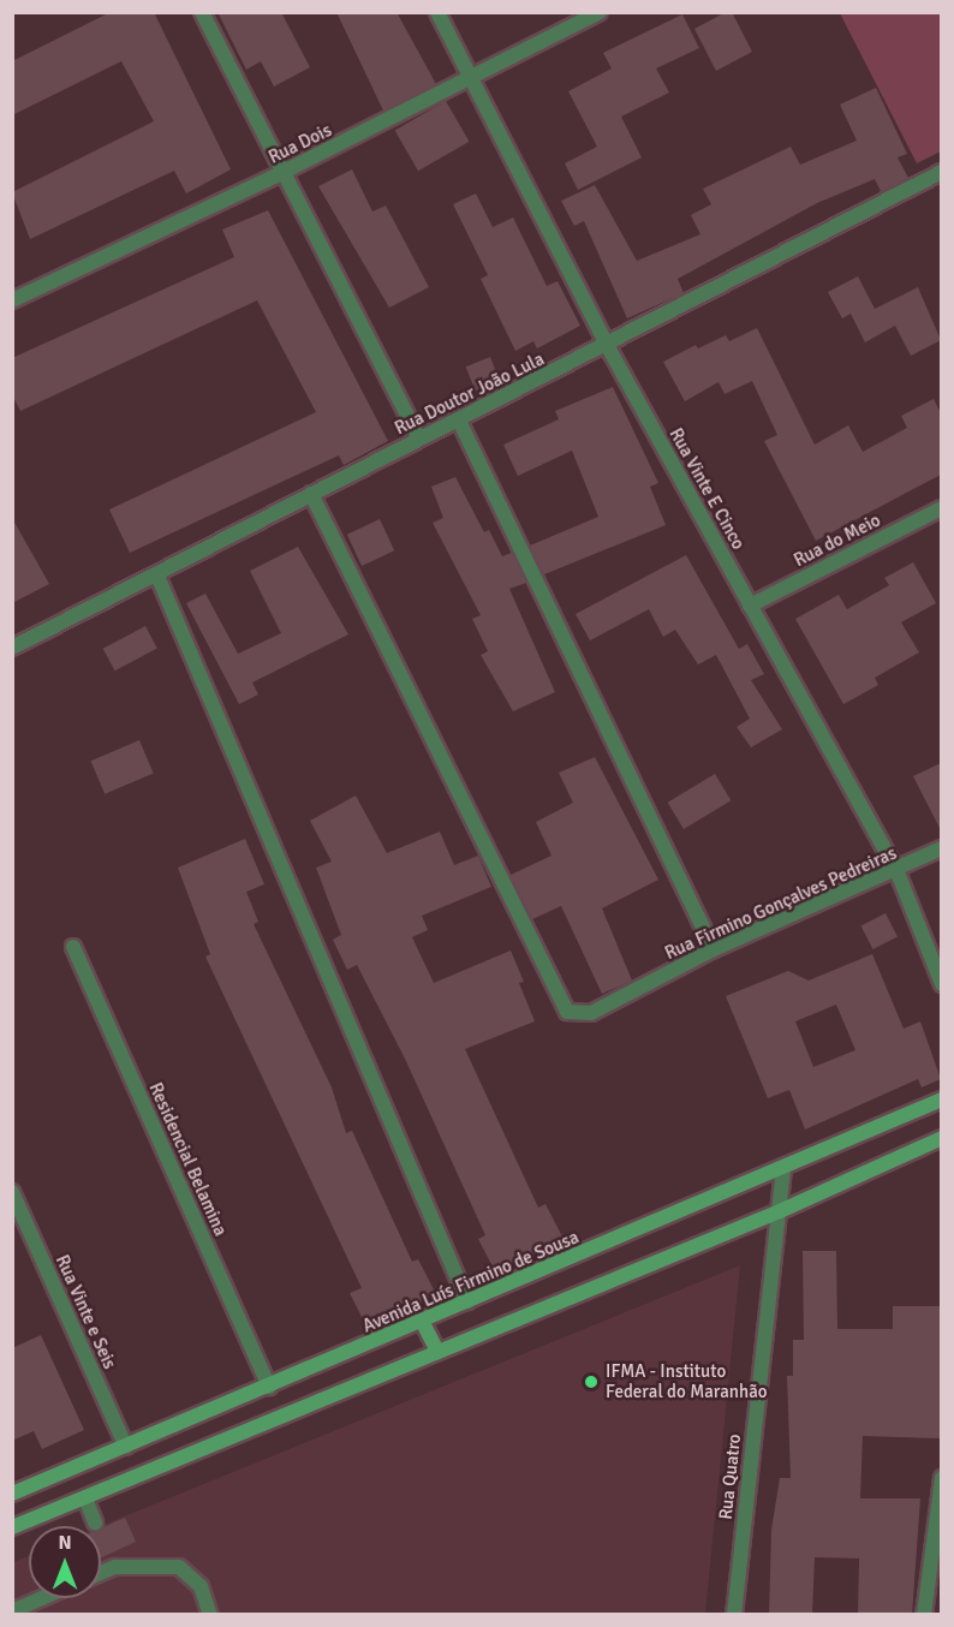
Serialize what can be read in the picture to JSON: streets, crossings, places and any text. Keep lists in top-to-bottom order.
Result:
{
  "streets": {
    "main road": ["Avenida Luís Firmino de Sousa"],
    "street": [
      "Rua Dois",
      "Rua Doutor João Lula",
      "Rua Vinte E Cinco",
      "Rua do Meio",
      "Rua Firmino Gonçalves Pedreiras",
      "Residencial Belamina",
      "Rua Vinte e Seis",
      "Rua Quatro"
    ]
  },
  "crossings": [
    ["Rua Dois", "Rua Vinte E Cinco"],
    ["Rua Doutor João Lula", "Rua Vinte E Cinco"],
    ["Rua Doutor João Lula", "Rua Firmino Gonçalves Pedreiras"],
    ["Rua Vinte E Cinco", "Rua do Meio"],
    ["Rua Vinte E Cinco", "Rua Firmino Gonçalves Pedreiras"],
    ["Residencial Belamina", "Avenida Luís Firmino de Sousa"],
    ["Avenida Luís Firmino de Sousa", "Rua Vinte e Seis"],
    ["Avenida Luís Firmino de Sousa", "Rua Quatro"]
  ],
  "places": ["IFMA - Instituto Federal do Maranhão"],
  "north": "top"
}
